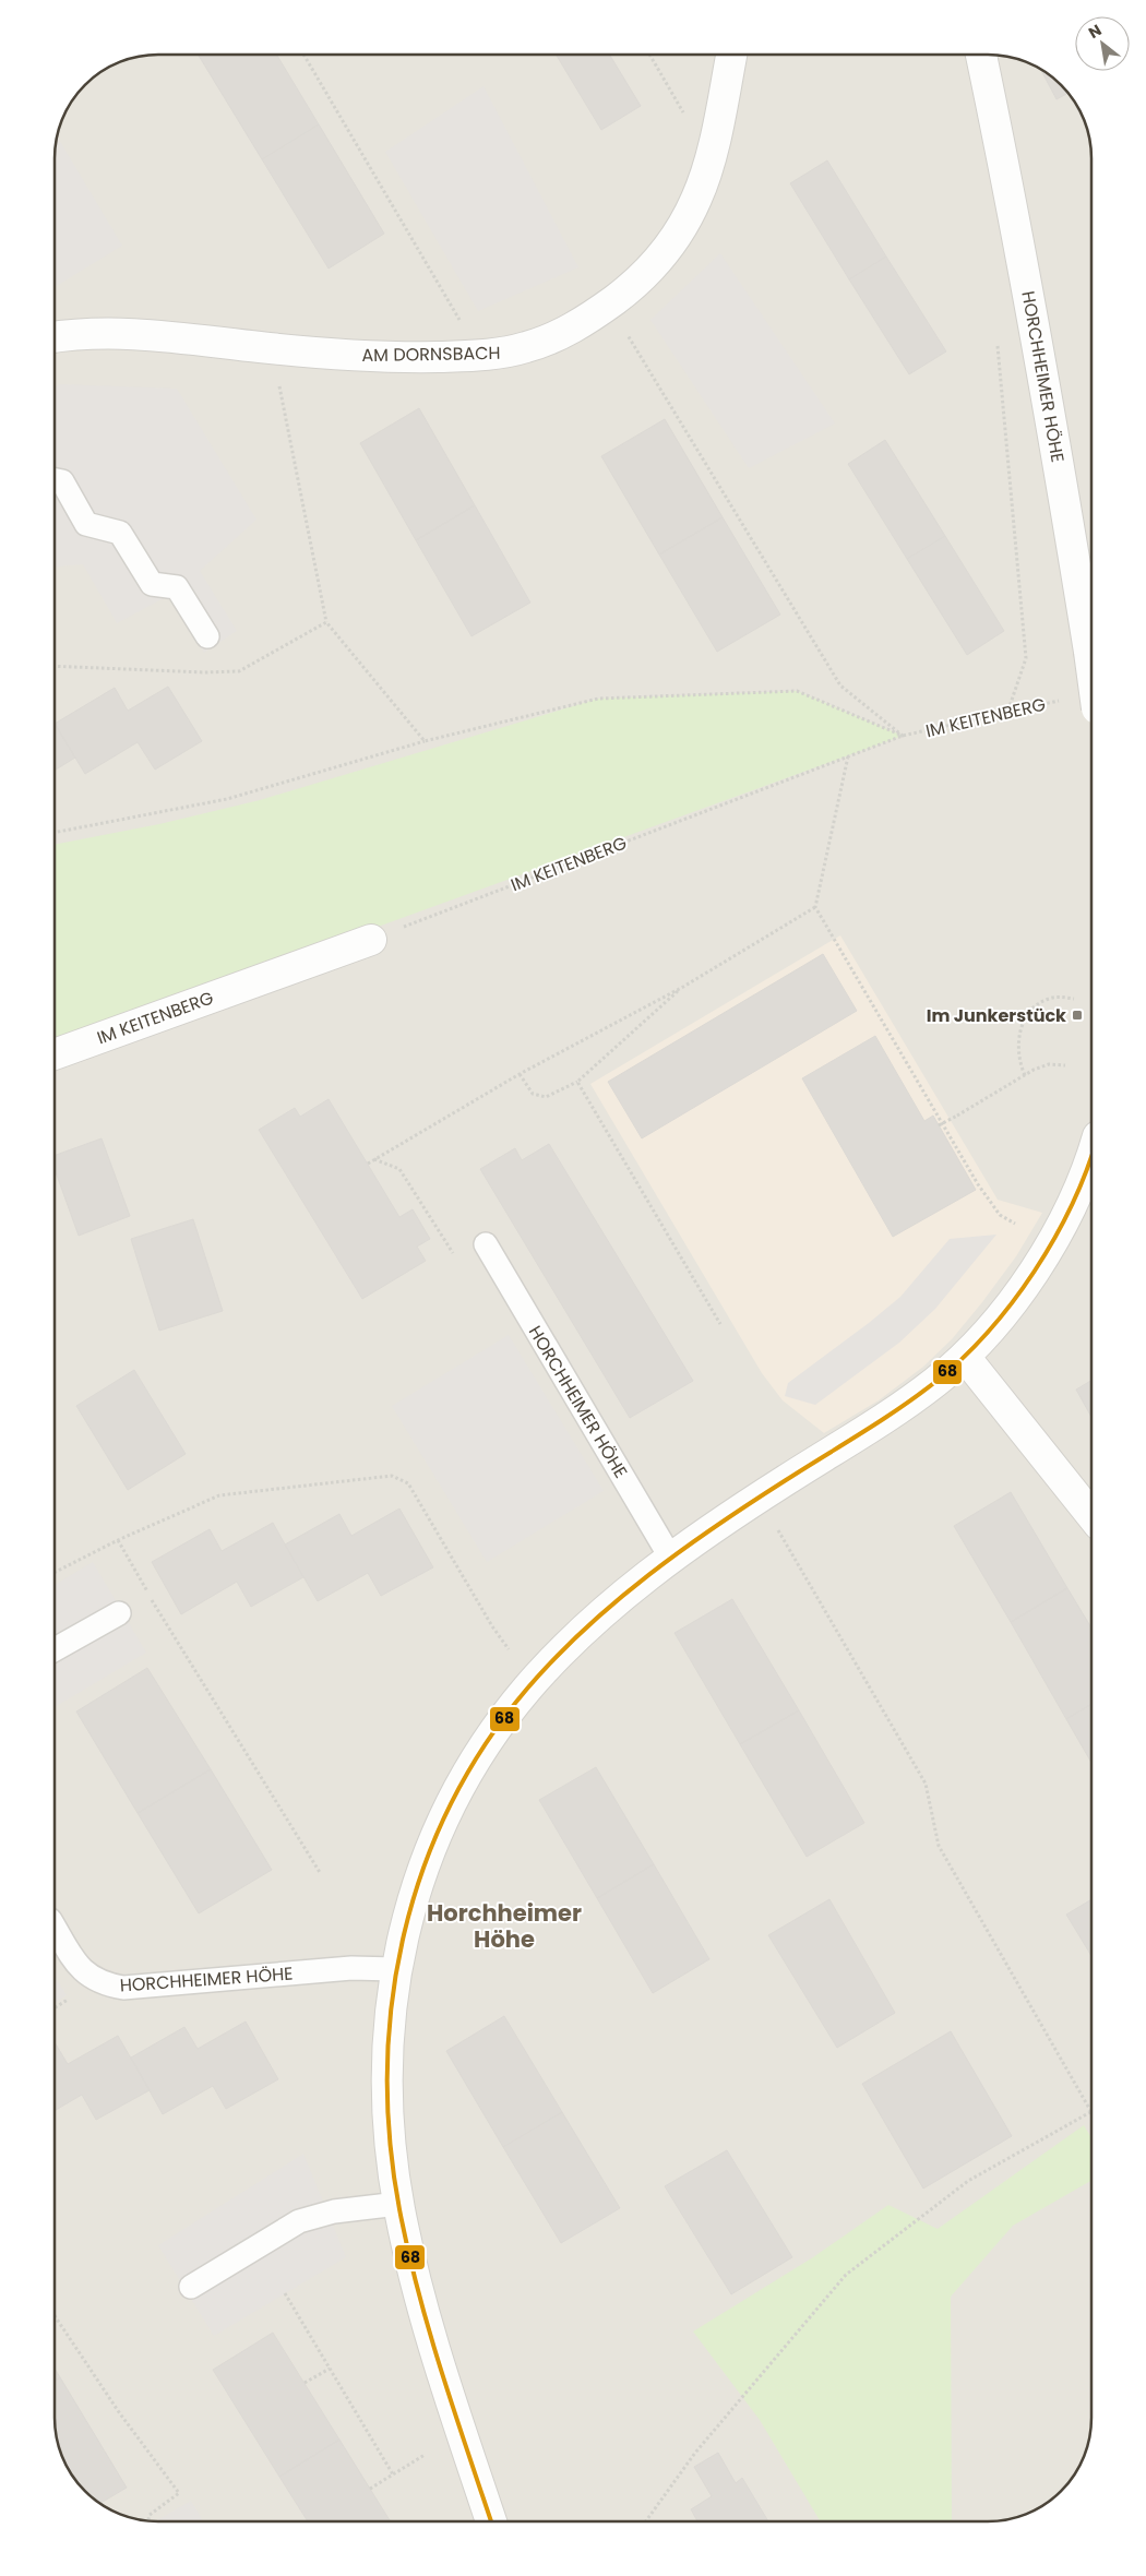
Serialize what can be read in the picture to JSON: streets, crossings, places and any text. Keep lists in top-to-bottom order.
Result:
{
  "streets": {
    "street": ["AM DORNSBACH", "HORCHHEIMER HÖHE", "IM KEITENBERG"]
  },
  "districts": ["Horchheimer Höhe"],
  "places": {
    "transit": ["Im Junkerstück"]
  },
  "lines": ["transit line 68"],
  "north": "top left"
}
